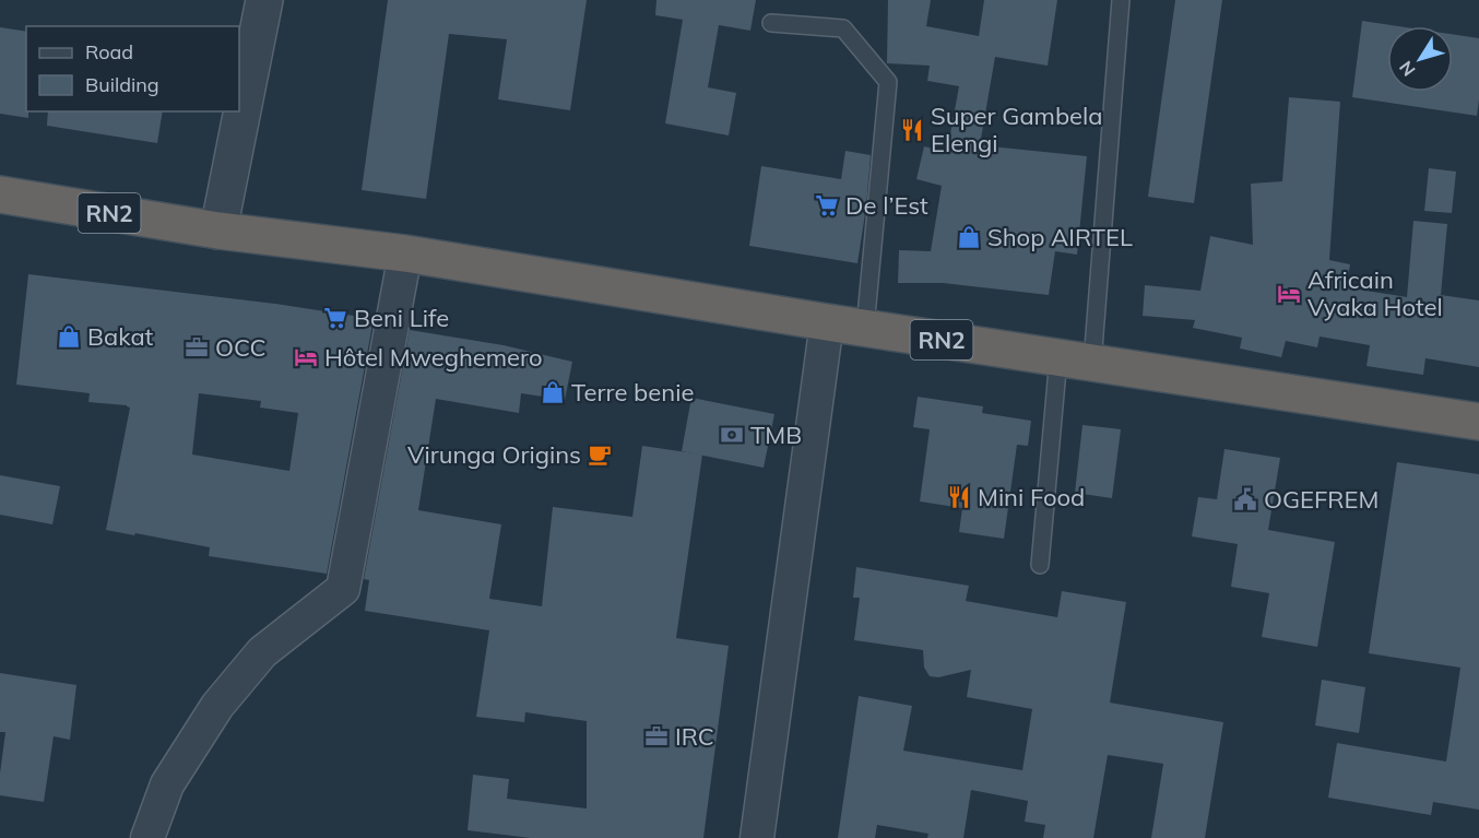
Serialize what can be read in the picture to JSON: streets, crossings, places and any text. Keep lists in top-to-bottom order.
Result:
{
  "streets": {
    "highway": ["RN2"]
  },
  "places": {
    "restaurant": ["Super Gambela Elengi", "Mini Food"],
    "supermarket": ["De l’Est", "Beni Life"],
    "shop": ["Shop AIRTEL", "Bakat", "Terre benie"],
    "hotel": ["Africain Vyaka Hotel", "Hôtel Mweghemero"],
    "office": ["OCC", "IRC"],
    "bank": ["TMB"],
    "cafe": ["Virunga Origins"],
    "public building": ["OGEFREM"]
  },
  "legend": ["Road", "Building"],
  "north": "bottom left"
}
